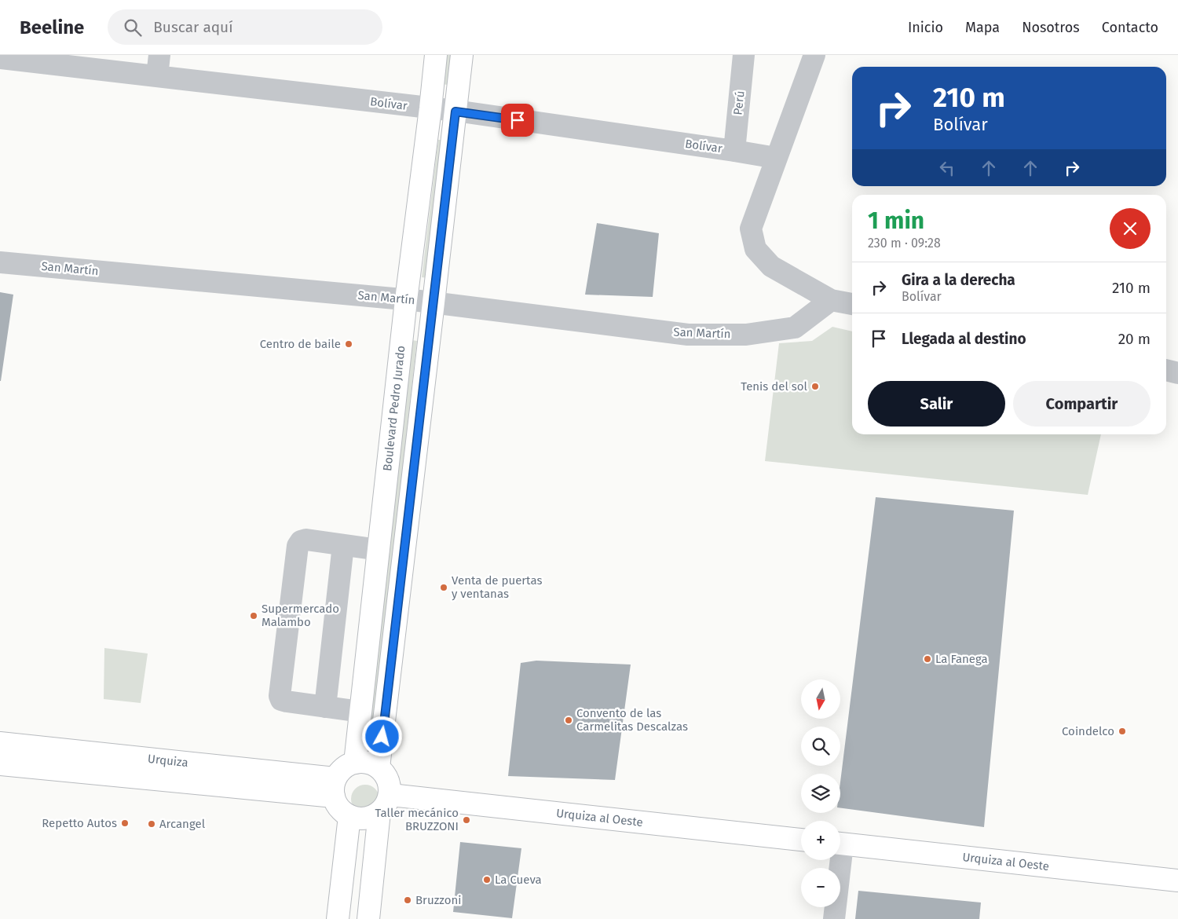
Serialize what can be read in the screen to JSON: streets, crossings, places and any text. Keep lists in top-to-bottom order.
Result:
{
  "streets": {
    "main road": ["Boulevard Pedro Jurado", "Urquiza", "Urquiza al Oeste"],
    "street": ["Perú", "Bolívar", "San Martín"]
  },
  "crossings": [
    ["Perú", "Bolívar"],
    ["Bolívar", "Boulevard Pedro Jurado"],
    ["San Martín", "Boulevard Pedro Jurado"],
    ["Boulevard Pedro Jurado", "Urquiza"],
    ["Boulevard Pedro Jurado", "Urquiza al Oeste"],
    ["Urquiza", "Urquiza al Oeste"]
  ],
  "places": [
    "Centro de baile",
    "Tenis del sol",
    "Venta de puertas y ventanas",
    "Supermercado Malambo",
    "La Fanega",
    "Convento de las Carmelitas Descalzas",
    "Coindelco",
    "Taller mecánico BRUZZONI",
    "Repetto Autos",
    "Arcangel",
    "La Cueva",
    "Bruzzoni"
  ],
  "north": "bottom",
  "page": {
    "header": "Beeline",
    "search": "Buscar aquí",
    "nav": [
      "Inicio",
      "Mapa",
      "Nosotros",
      "Contacto"
    ],
    "turn": ["210 m", "Bolívar"],
    "heading": ["1 min", "230 m · 09:28"],
    "list": [
      {
        "name": "Gira a la derecha",
        "note": "Bolívar",
        "value": "210 m"
      },
      {
        "name": "Llegada al destino",
        "value": "20 m"
      }
    ],
    "buttons": ["Salir", "Compartir"],
    "map_buttons": ["+", "−"]
  }
}
